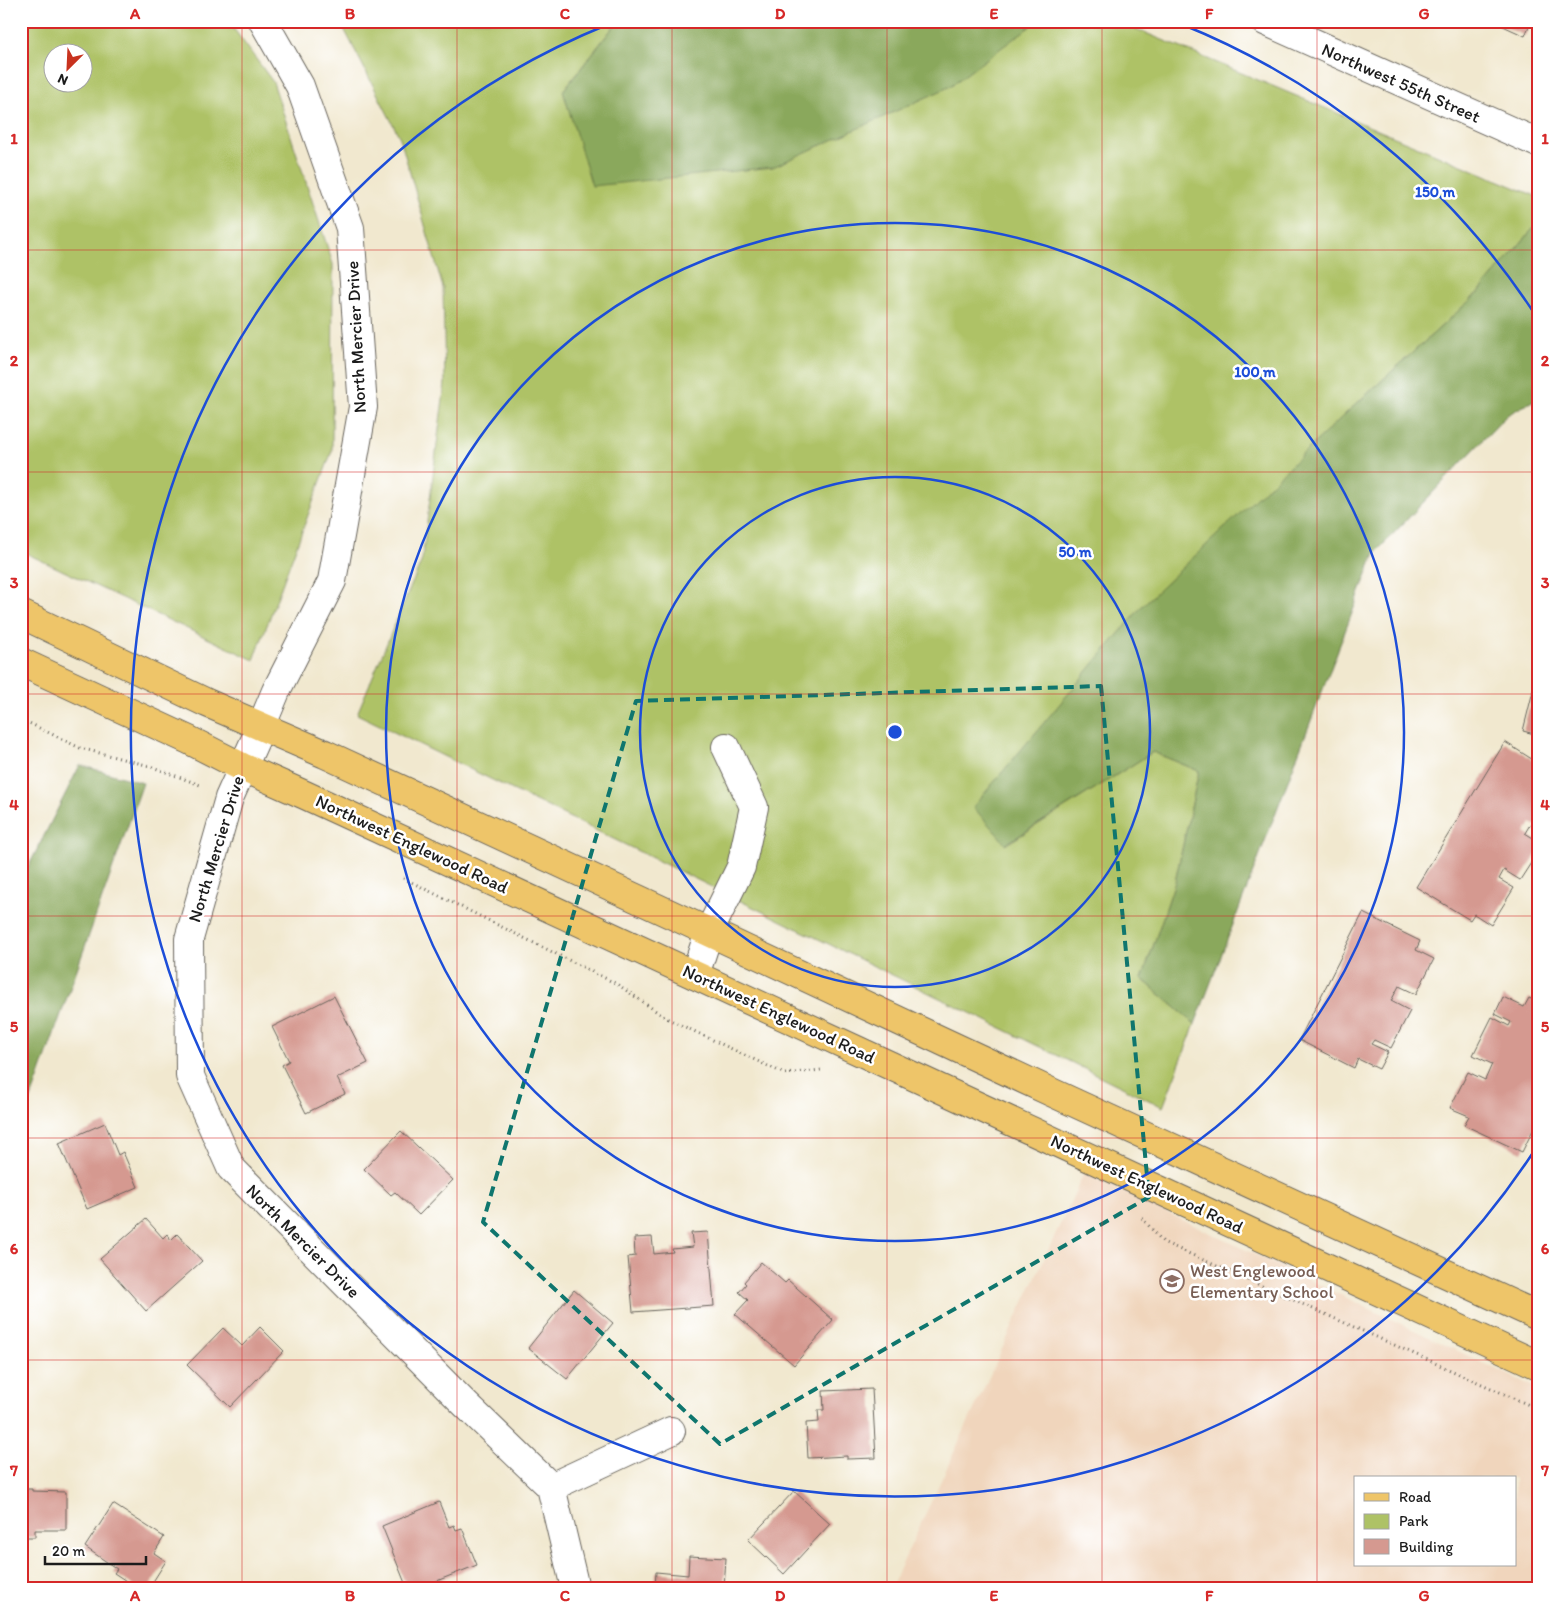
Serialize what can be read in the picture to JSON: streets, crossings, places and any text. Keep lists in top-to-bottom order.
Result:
{
  "streets": {
    "main road": ["Northwest Englewood Road"],
    "street": ["Northwest 55th Street", "North Mercier Drive"]
  },
  "crossings": [
    ["North Mercier Drive", "Northwest Englewood Road"]
  ],
  "places": {
    "school or university": ["West Englewood Elementary School"]
  },
  "legend": ["Road", "Park", "Building"],
  "scale_bar": "20 m",
  "north": "bottom left",
  "grid": {
    "columns": [
      "A",
      "B",
      "C",
      "D",
      "E",
      "F",
      "G"
    ],
    "rows": [
      "1",
      "2",
      "3",
      "4",
      "5",
      "6",
      "7"
    ]
  },
  "rings": ["150 m", "100 m", "50 m"]
}
